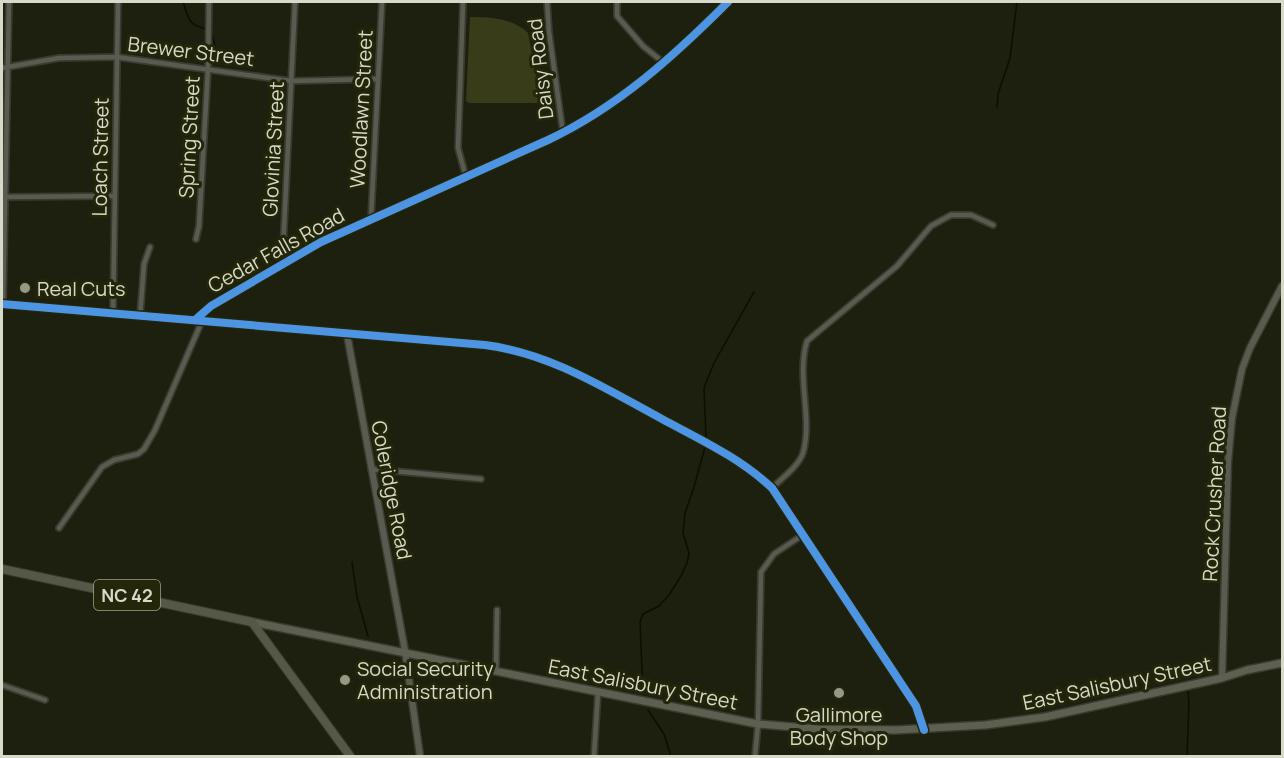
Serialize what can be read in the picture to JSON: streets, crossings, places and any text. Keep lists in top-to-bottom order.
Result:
{
  "streets": {
    "main road": ["NC 42", "East Salisbury Street"],
    "street": [
      "Brewer Street",
      "Daisy Road",
      "Woodlawn Street",
      "Spring Street",
      "Glovinia Street",
      "Loach Street",
      "Cedar Falls Road",
      "Coleridge Road",
      "Rock Crusher Road"
    ]
  },
  "crossings": [
    ["Brewer Street", "Woodlawn Street"],
    ["Brewer Street", "Spring Street"],
    ["Brewer Street", "Glovinia Street"],
    ["Brewer Street", "Loach Street"],
    ["Daisy Road", "Cedar Falls Road"],
    ["Woodlawn Street", "Cedar Falls Road"],
    ["Glovinia Street", "Cedar Falls Road"],
    ["Coleridge Road", "East Salisbury Street"],
    ["Rock Crusher Road", "East Salisbury Street"]
  ],
  "places": ["Real Cuts", "Social Security Administration", "Gallimore Body Shop"]
}
